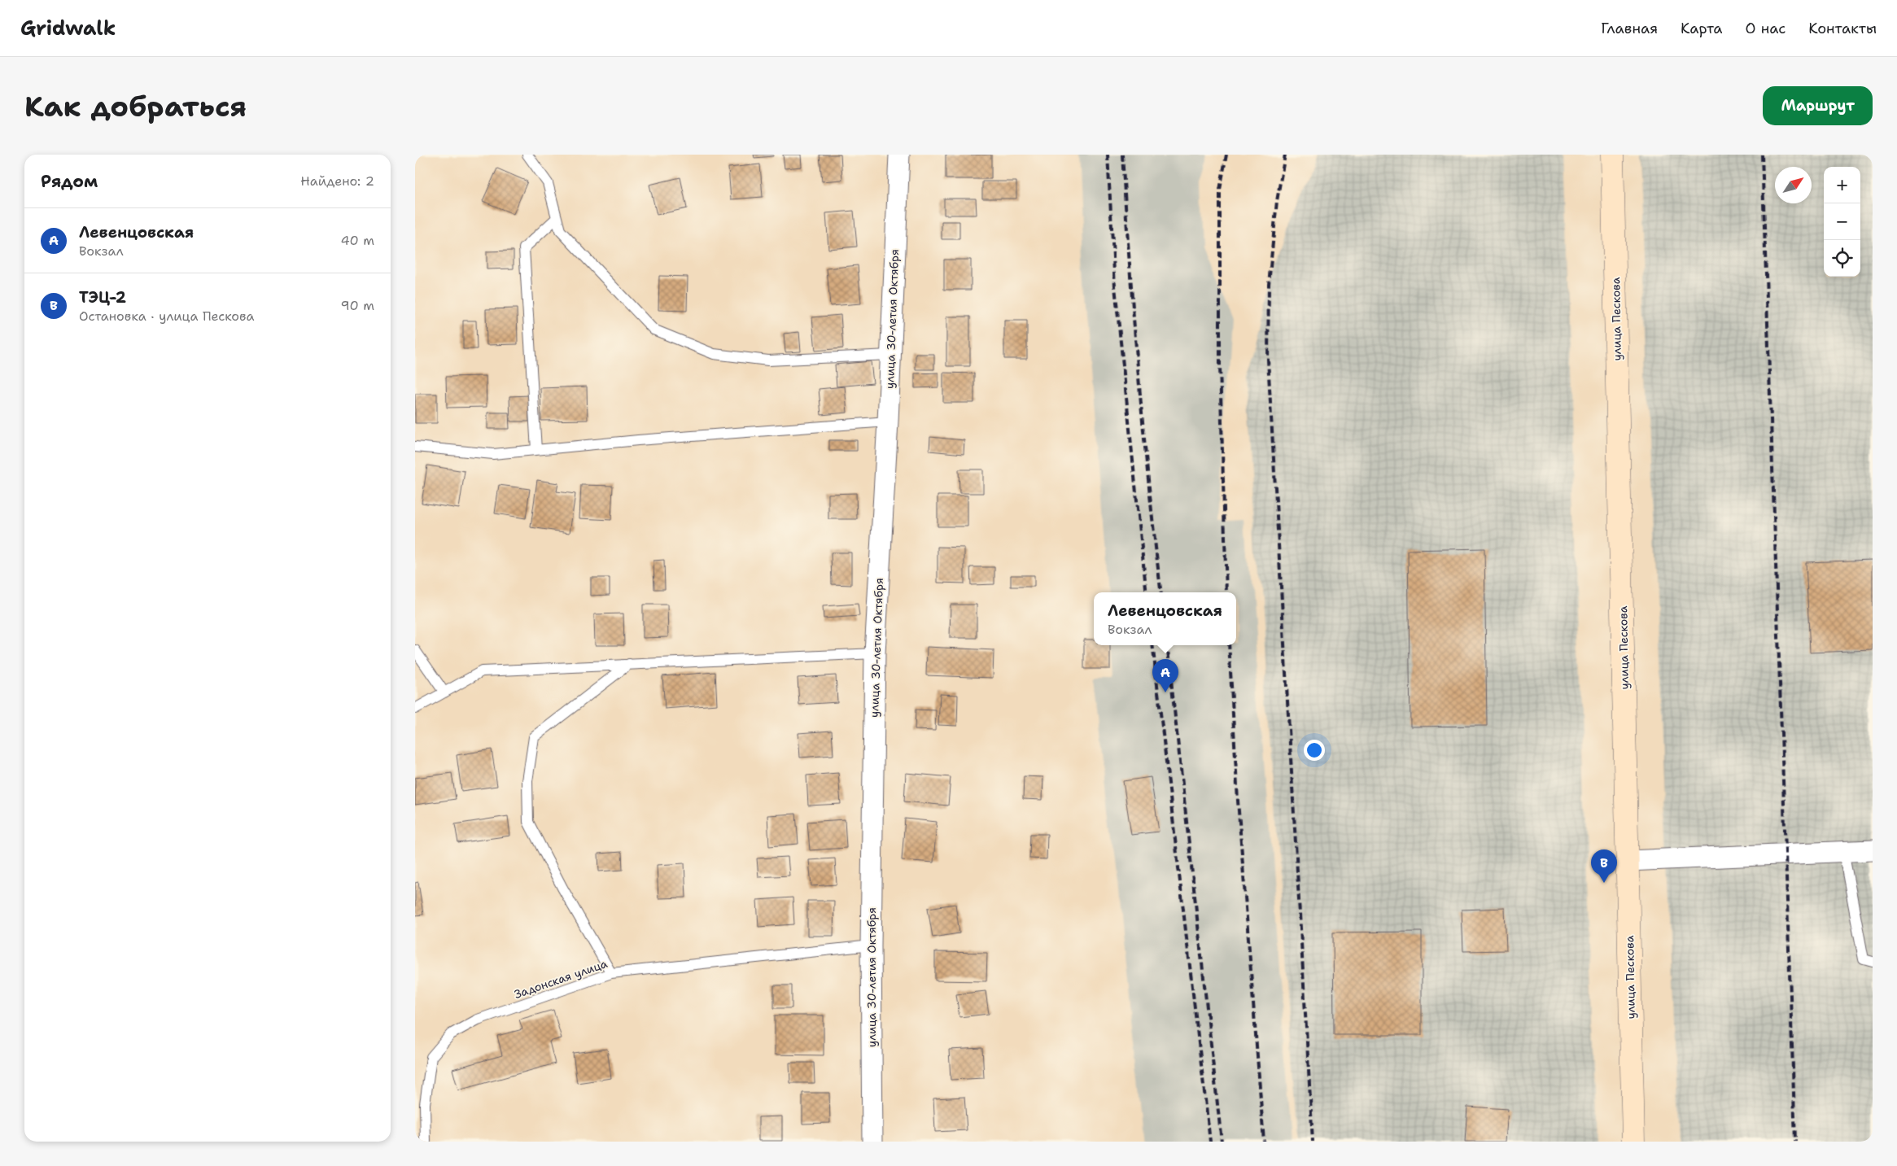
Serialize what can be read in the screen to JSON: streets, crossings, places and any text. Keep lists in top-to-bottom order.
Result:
{
  "streets": {
    "street": ["улица 30-летия Октября", "улица Пескова"],
    "lane": ["Задонская улица"]
  },
  "crossings": [
    ["улица 30-летия Октября", "Задонская улица"]
  ],
  "north": "top right",
  "page": {
    "header": "Gridwalk",
    "nav": [
      "Главная",
      "Карта",
      "О нас",
      "Контакты"
    ],
    "buttons": "Маршрут",
    "title": "Как добраться",
    "heading": ["Рядом", "Найдено: 2"],
    "map_buttons": ["+", "−"],
    "list": [
      {
        "mark": "A",
        "name": "Левенцовская",
        "note": "Вокзал",
        "value": "40 m"
      },
      {
        "mark": "B",
        "name": "ТЭЦ-2",
        "note": "Остановка · улица Пескова",
        "value": "90 m"
      }
    ],
    "popup": ["Левенцовская", "Вокзал"],
    "pins": ["A", "B"]
  }
}
